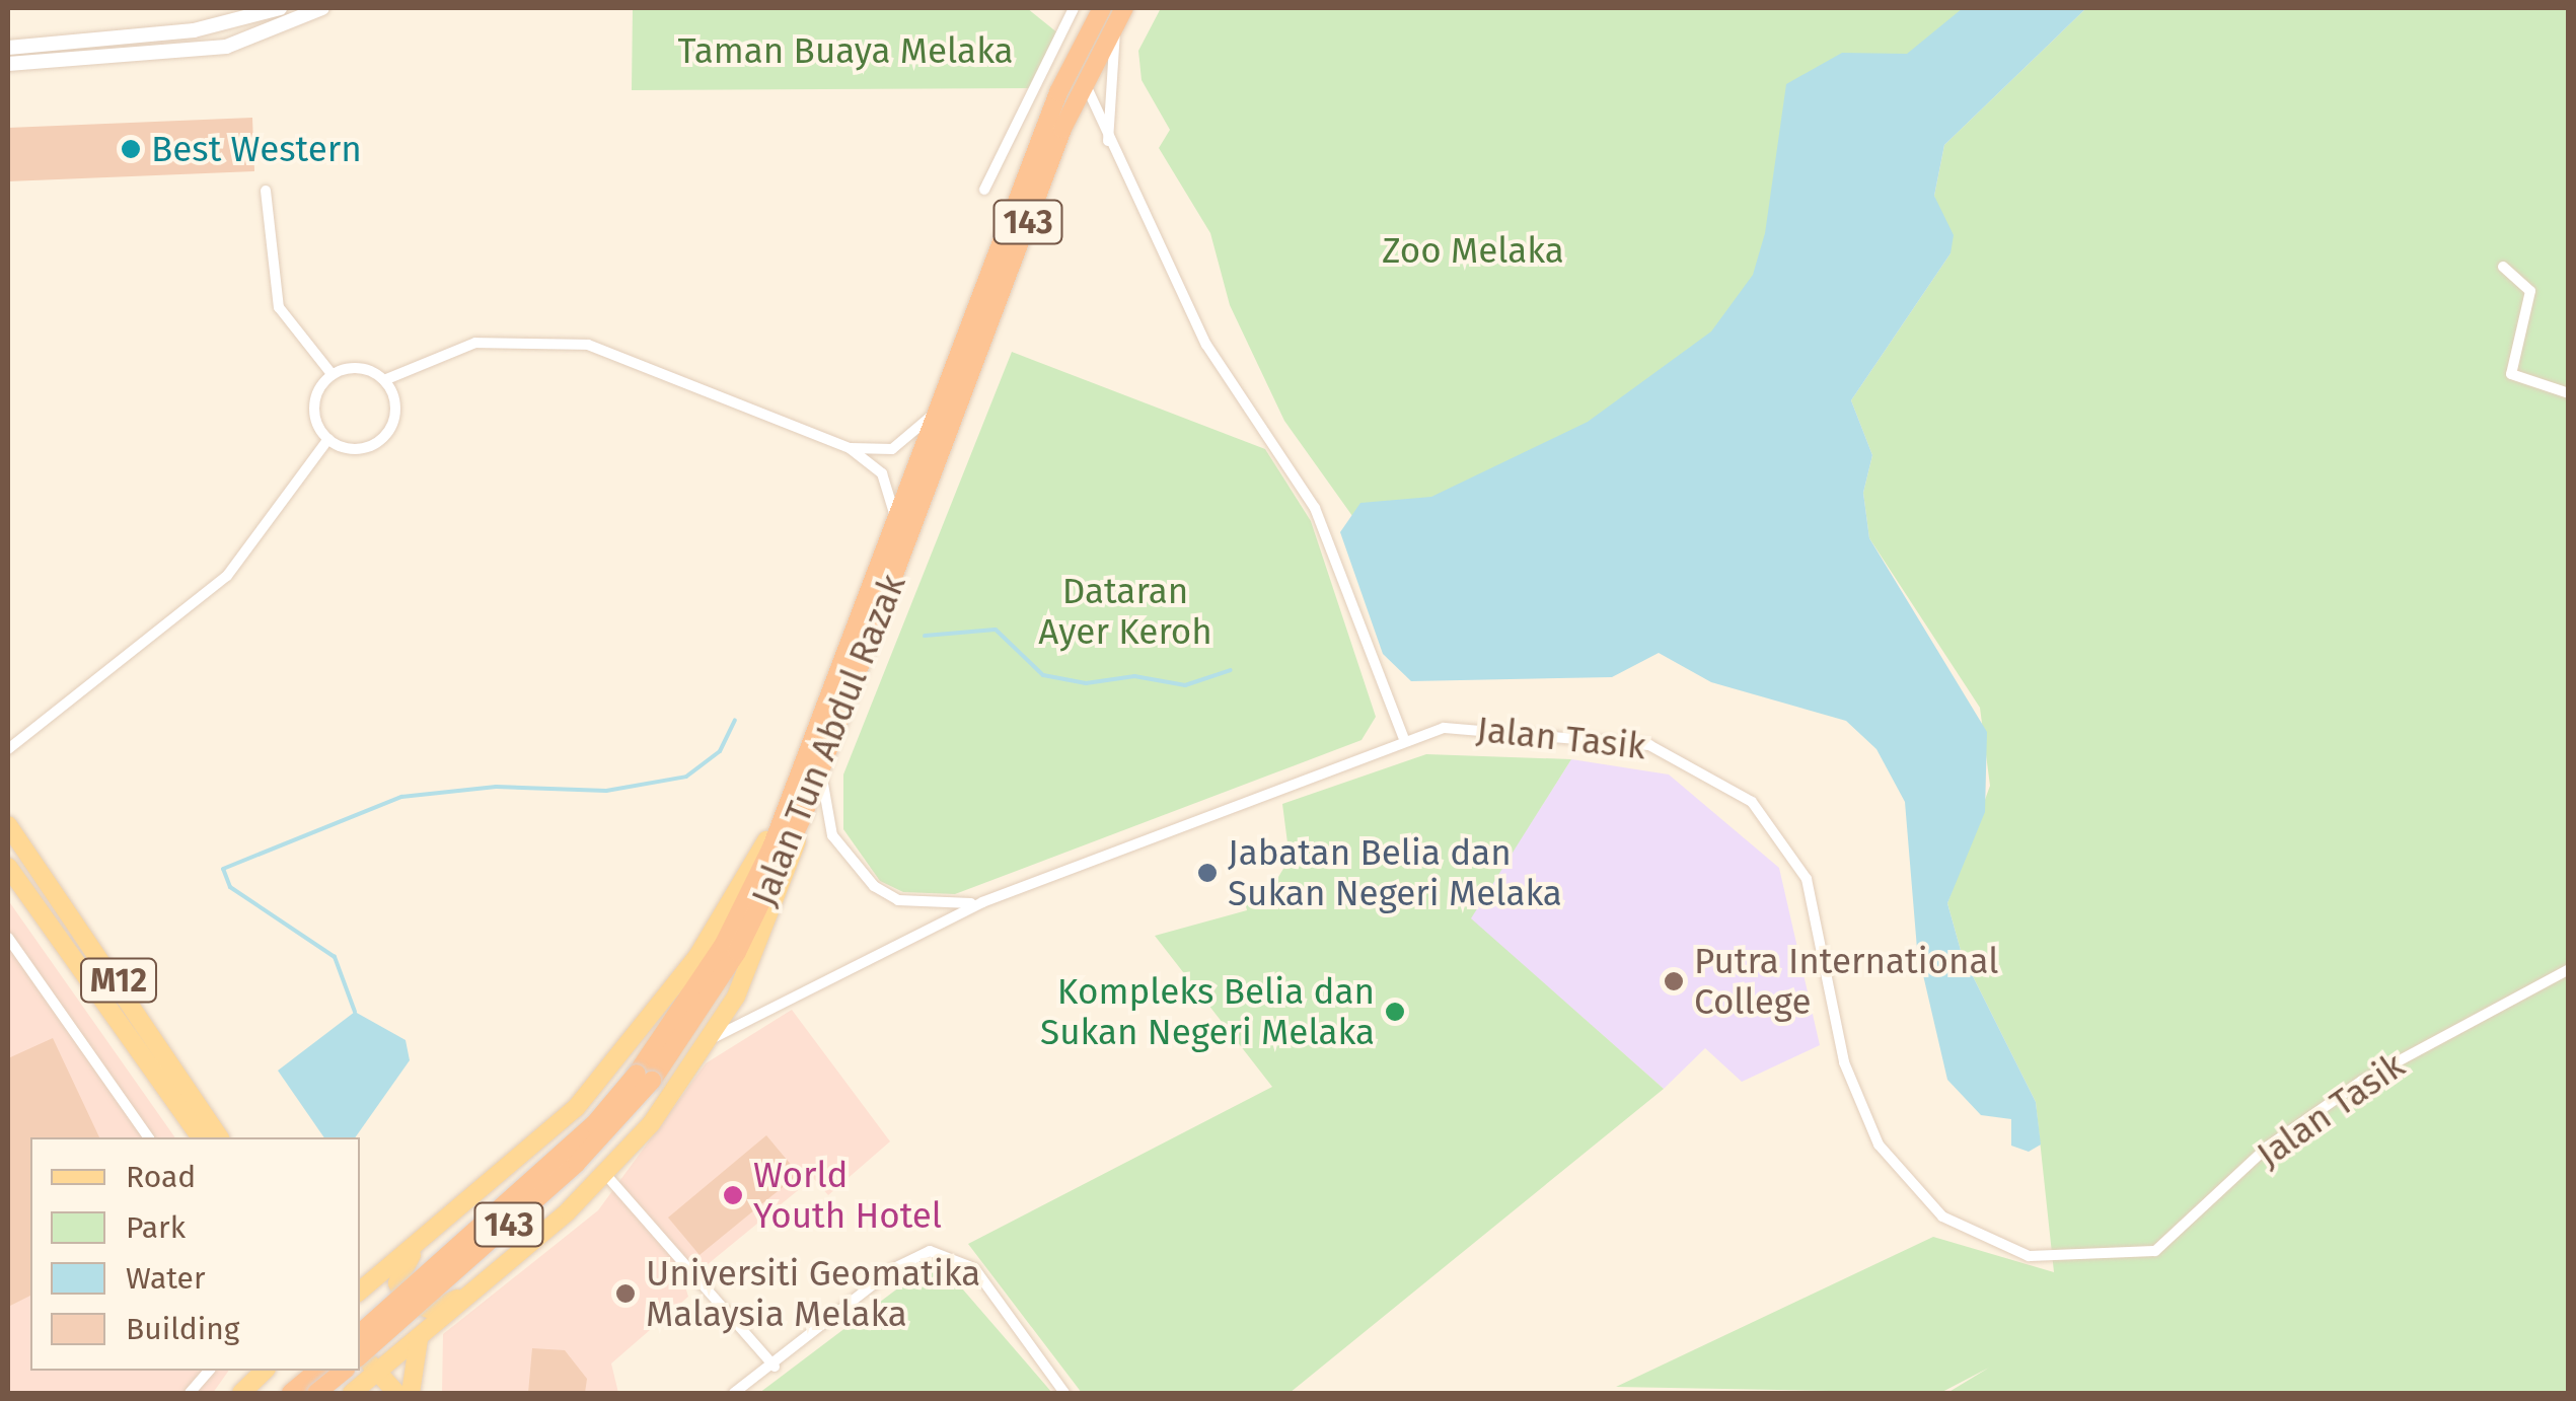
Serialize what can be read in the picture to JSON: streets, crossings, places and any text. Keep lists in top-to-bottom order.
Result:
{
  "streets": {
    "highway": ["143", "Jalan Tun Abdul Razak"],
    "main road": ["M12"],
    "street": ["Jalan Tasik"]
  },
  "crossings": [
    ["Jalan Tasik", "Jalan Tun Abdul Razak"]
  ],
  "parks": ["Taman Buaya Melaka", "Zoo Melaka", "Dataran Ayer Keroh"],
  "places": [
    "Best Western",
    "Jabatan Belia dan Sukan Negeri Melaka",
    "Putra International College",
    "Kompleks Belia dan Sukan Negeri Melaka",
    "World Youth Hotel",
    "Universiti Geomatika Malaysia Melaka"
  ],
  "legend": [
    "Road",
    "Park",
    "Water",
    "Building"
  ]
}
